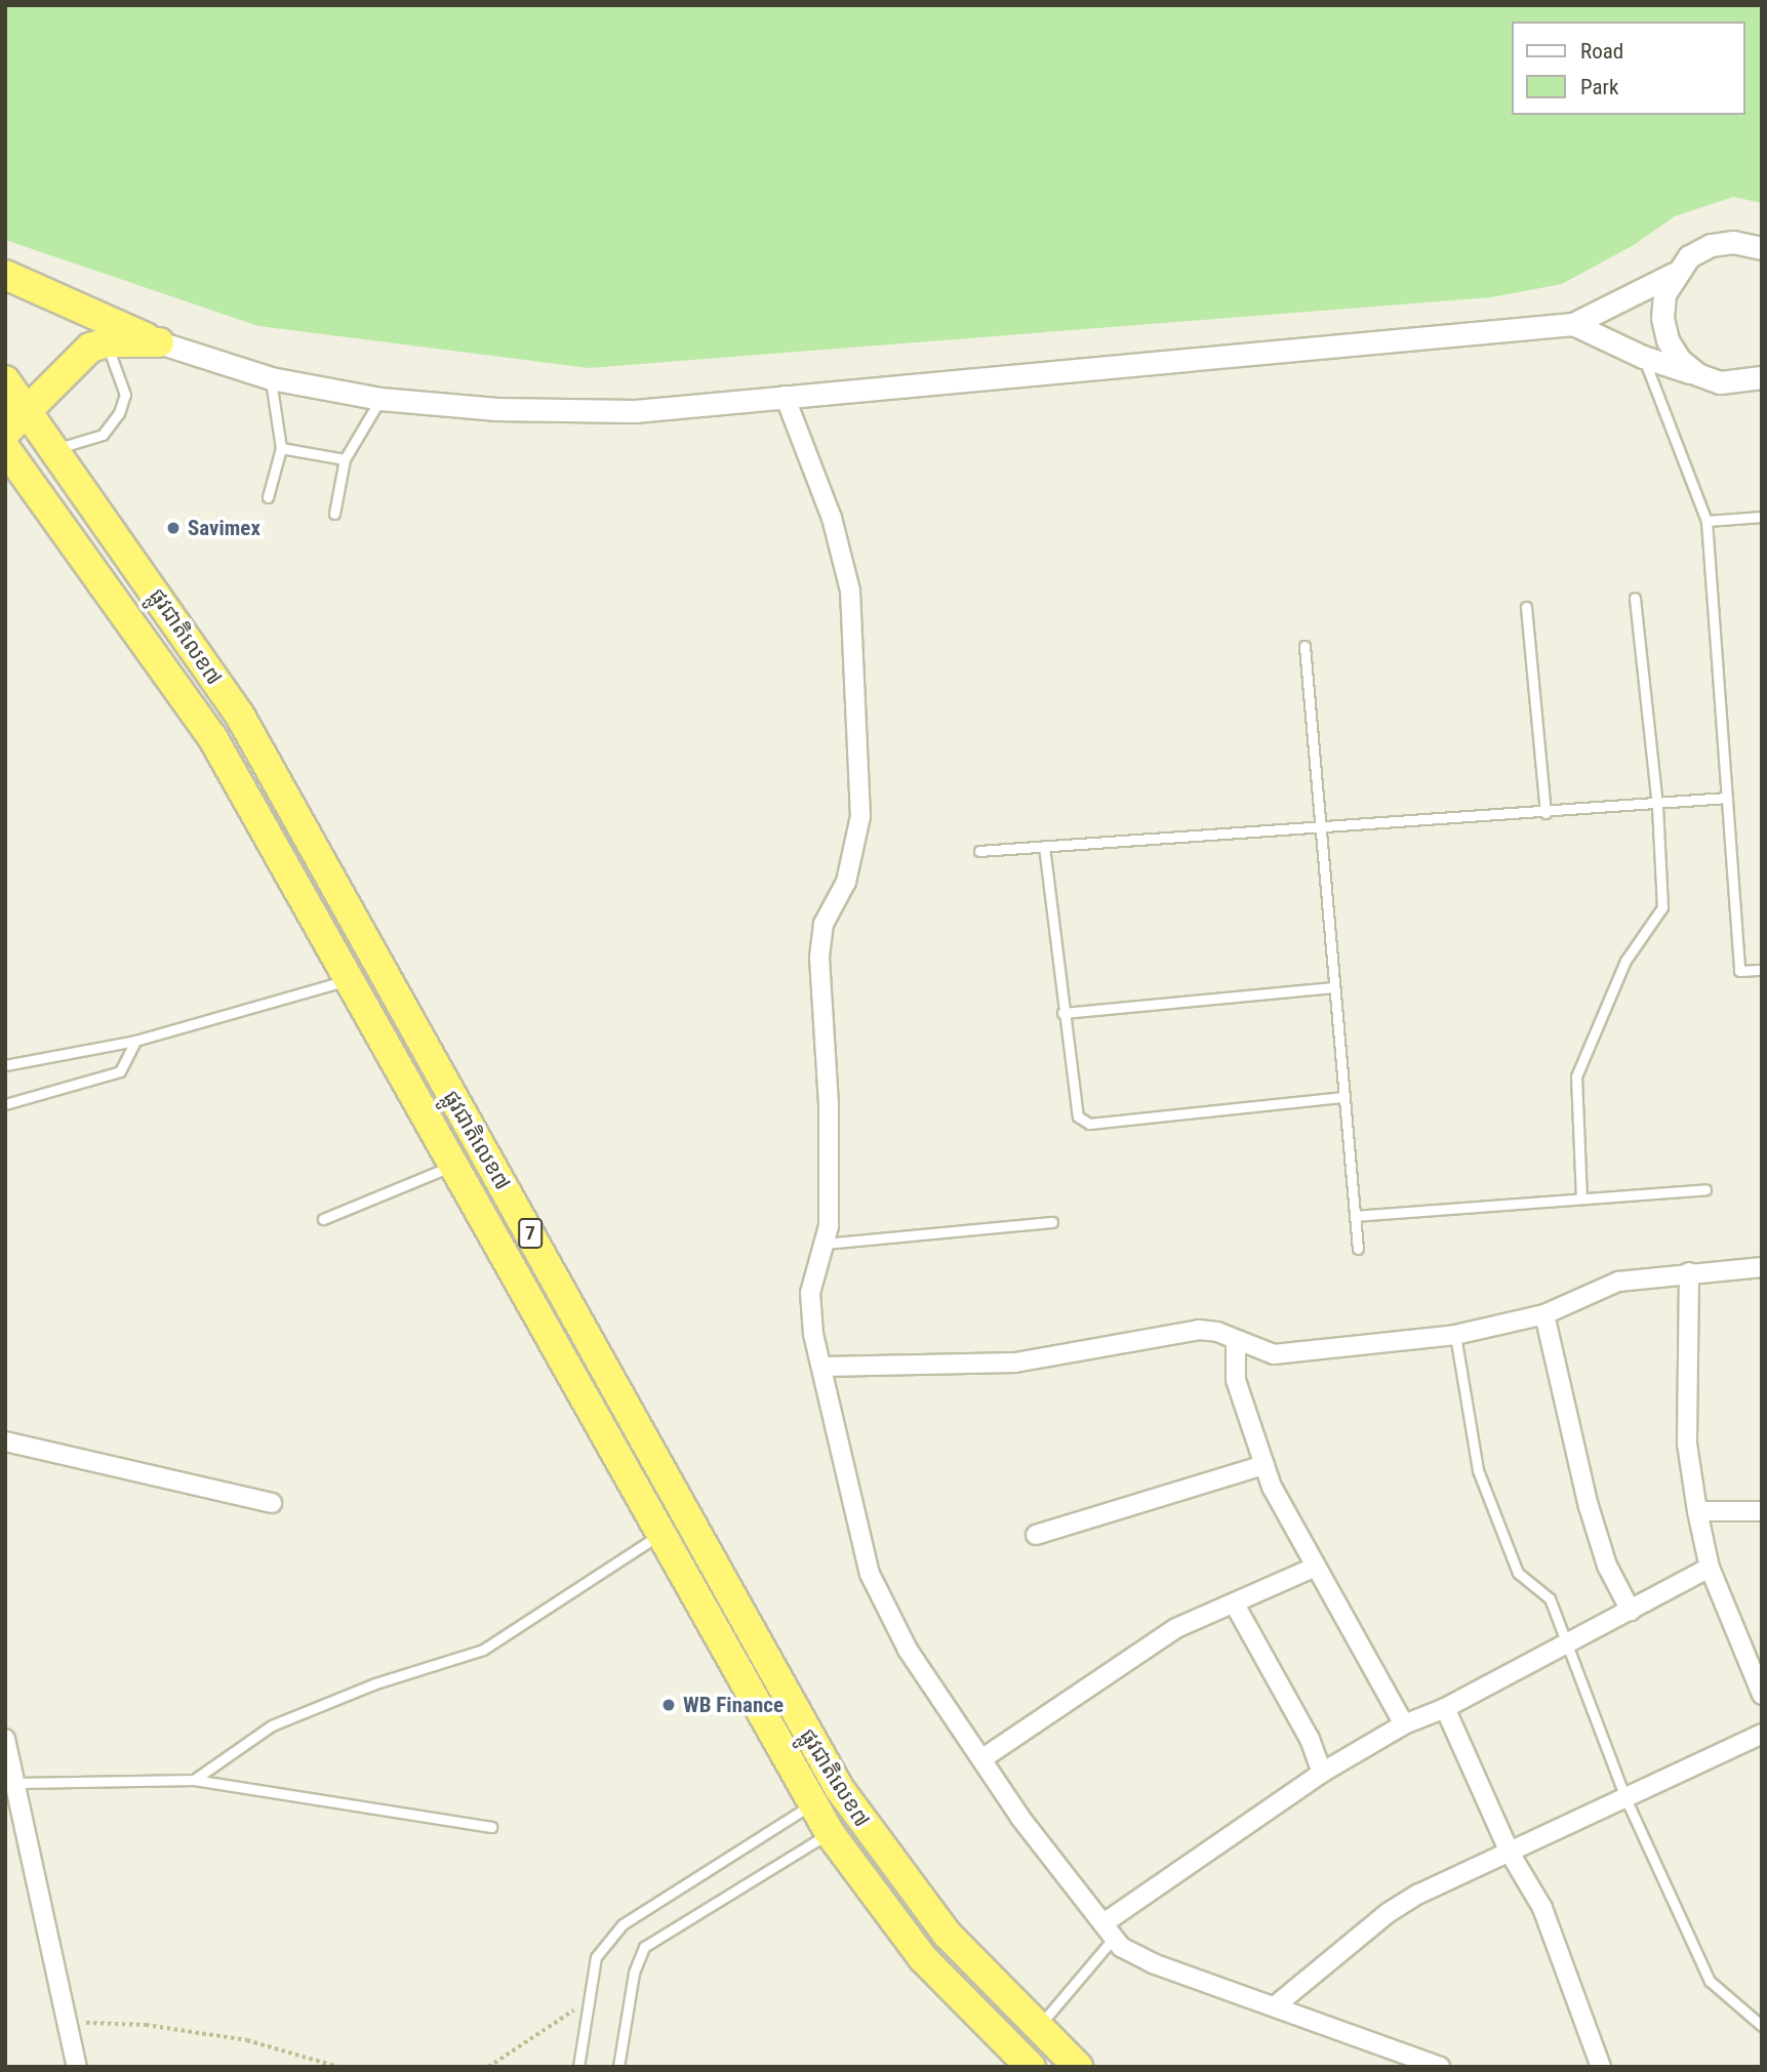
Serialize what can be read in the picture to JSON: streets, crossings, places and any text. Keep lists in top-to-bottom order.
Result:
{
  "streets": {
    "highway": ["ផ្លូវជាតិលេខ៧", "7"]
  },
  "places": ["Savimex", "WB Finance"],
  "legend": ["Road", "Park"]
}
